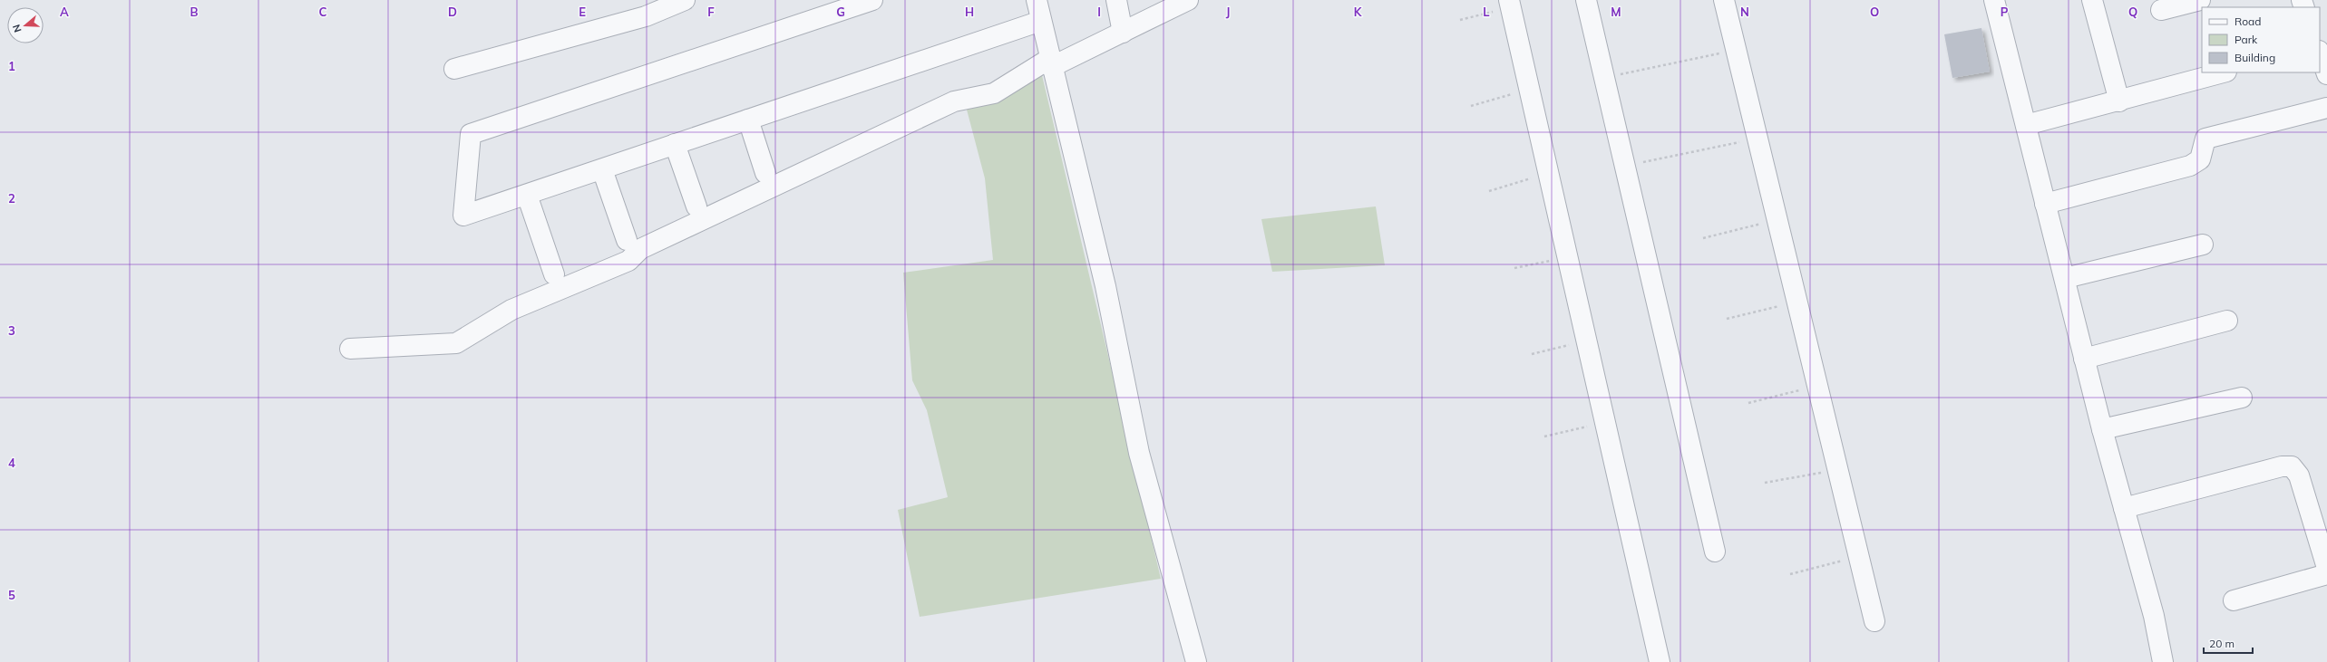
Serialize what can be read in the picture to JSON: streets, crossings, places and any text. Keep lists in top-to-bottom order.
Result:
{
  "legend": ["Road", "Park", "Building"],
  "scale_bar": "20 m",
  "north": "left",
  "grid": {
    "columns": [
      "A",
      "B",
      "C",
      "D",
      "E",
      "F",
      "G",
      "H",
      "I",
      "J",
      "K",
      "L",
      "M",
      "N",
      "O",
      "P",
      "Q"
    ],
    "rows": [
      "1",
      "2",
      "3",
      "4",
      "5"
    ]
  }
}
